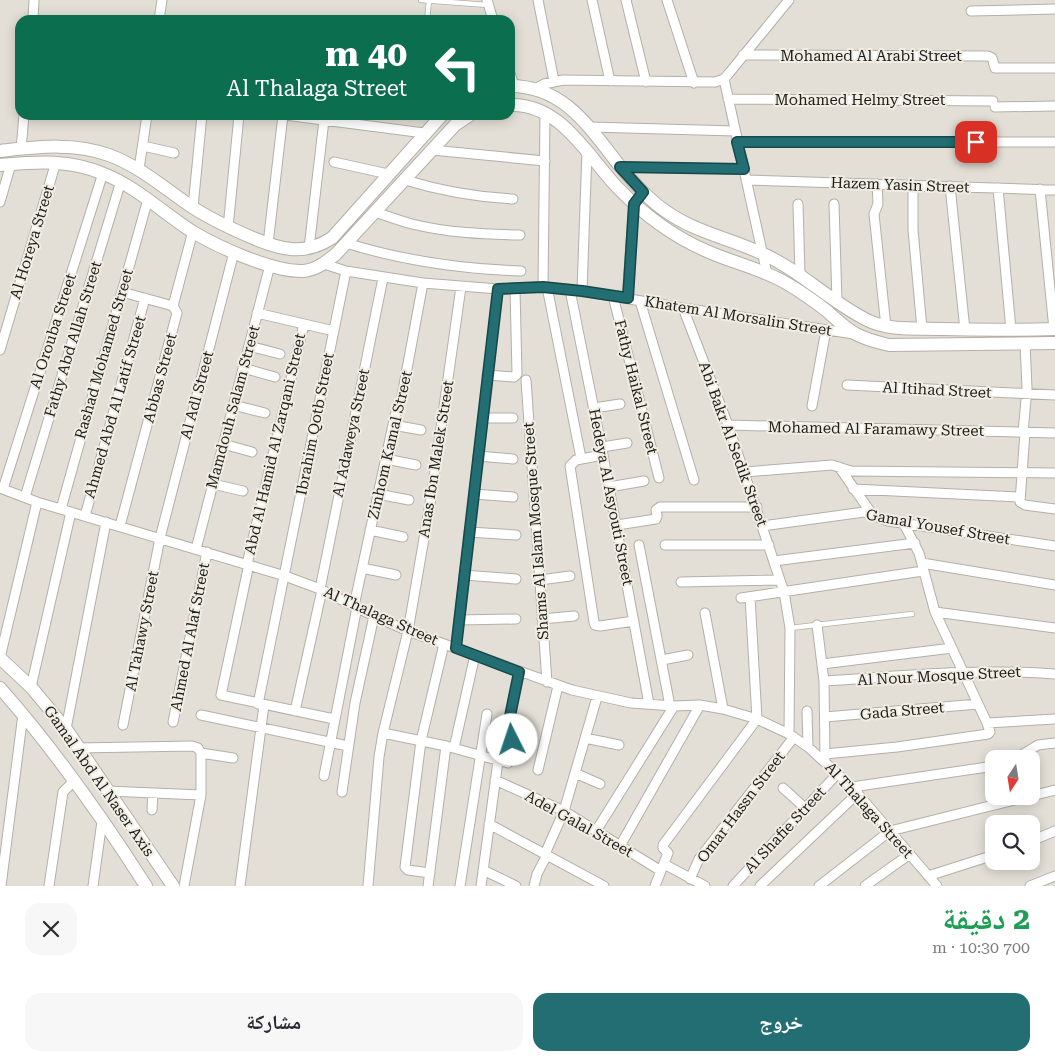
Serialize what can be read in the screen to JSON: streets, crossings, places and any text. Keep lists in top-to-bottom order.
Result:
{
  "streets": {
    "street": [
      "Mohamed Al Arabi Street",
      "Mohamed Helmy Street",
      "Hazem Yasin Street",
      "Al Horeya Street",
      "Khatem Al Morsalin Street",
      "Al Orouba Street",
      "Fathy Abd Allah Street",
      "Rashad Mohamed Street",
      "Abbas Street",
      "Fathy Haikal Street",
      "Al Itihad Street",
      "Al Adl Street",
      "Ahmed Abd Al Latif Street",
      "Mamdouh Salam Street",
      "Ibrahim Qotb Street",
      "Mohamed Al Faramawy Street",
      "Al Adaweya Street",
      "Abd Al Hamid Al Zarqani Street",
      "Abi Bakr Al Sedik Street",
      "Zinhom Kamal Street",
      "Anas Ibn Malek Street",
      "Hedeya Al Asyouti Street",
      "Gamal Yousef Street",
      "Shams Al Islam Mosque Street",
      "Al Thalaga Street",
      "Al Tahawy Street",
      "Ahmed Al Alaf Street",
      "Al Nour Mosque Street",
      "Gada Street",
      "Gamal Abd Al Naser Axis",
      "Omar Hassn Street",
      "Adel Galal Street",
      "Al Shafie Street"
    ]
  },
  "crossings": [
    ["Khatem Al Morsalin Street", "Fathy Haikal Street"],
    ["Khatem Al Morsalin Street", "Ibrahim Qotb Street"],
    ["Khatem Al Morsalin Street", "Al Adaweya Street"],
    ["Khatem Al Morsalin Street", "Abi Bakr Al Sedik Street"],
    ["Khatem Al Morsalin Street", "Zinhom Kamal Street"],
    ["Khatem Al Morsalin Street", "Anas Ibn Malek Street"],
    ["Khatem Al Morsalin Street", "Hedeya Al Asyouti Street"],
    ["Al Orouba Street", "Al Thalaga Street"],
    ["Fathy Abd Allah Street", "Al Thalaga Street"],
    ["Rashad Mohamed Street", "Al Thalaga Street"],
    ["Abbas Street", "Al Thalaga Street"],
    ["Al Adl Street", "Al Thalaga Street"],
    ["Al Adl Street", "Al Tahawy Street"],
    ["Ahmed Abd Al Latif Street", "Al Thalaga Street"],
    ["Mamdouh Salam Street", "Al Thalaga Street"],
    ["Ibrahim Qotb Street", "Abd Al Hamid Al Zarqani Street"],
    ["Ibrahim Qotb Street", "Al Thalaga Street"],
    ["Mohamed Al Faramawy Street", "Abi Bakr Al Sedik Street"],
    ["Al Adaweya Street", "Al Thalaga Street"],
    ["Abd Al Hamid Al Zarqani Street", "Al Thalaga Street"],
    ["Abi Bakr Al Sedik Street", "Gamal Yousef Street"],
    ["Abi Bakr Al Sedik Street", "Al Thalaga Street"],
    ["Abi Bakr Al Sedik Street", "Omar Hassn Street"],
    ["Zinhom Kamal Street", "Al Thalaga Street"],
    ["Anas Ibn Malek Street", "Al Thalaga Street"],
    ["Hedeya Al Asyouti Street", "Al Thalaga Street"],
    ["Shams Al Islam Mosque Street", "Al Thalaga Street"],
    ["Al Thalaga Street", "Al Tahawy Street"],
    ["Al Thalaga Street", "Ahmed Al Alaf Street"],
    ["Al Thalaga Street", "Omar Hassn Street"],
    ["Al Thalaga Street", "Al Shafie Street"],
    ["Omar Hassn Street", "Adel Galal Street"]
  ],
  "north": "bottom",
  "page": {
    "turn": ["40 m", "Al Thalaga Street"],
    "heading": ["2 دقيقة", "700 m · 10:30"],
    "buttons": ["خروج", "مشاركة"]
  }
}
